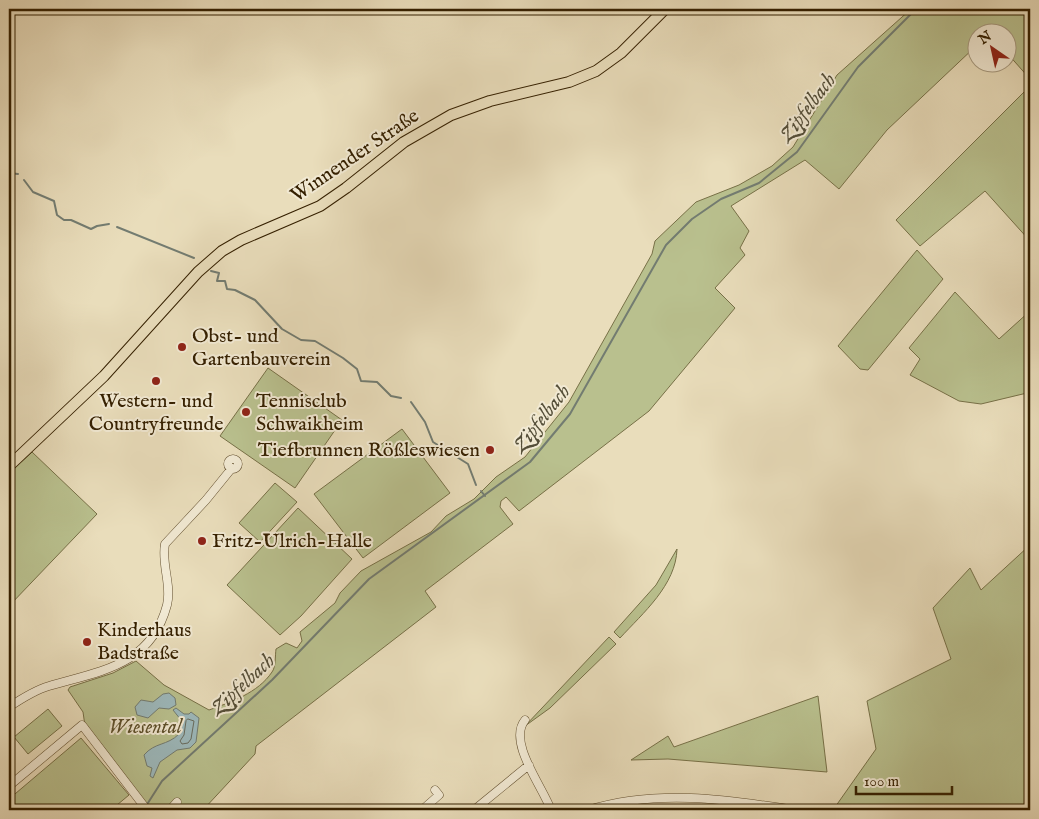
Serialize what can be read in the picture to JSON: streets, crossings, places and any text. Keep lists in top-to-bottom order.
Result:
{
  "streets": {
    "main road": ["Winnender Straße"]
  },
  "water": ["Zipfelbach"],
  "parks": ["Wiesental"],
  "places": [
    "Obst- und Gartenbauverein",
    "Western- und Countryfreunde",
    "Tennisclub Schwaikheim",
    "Tiefbrunnen Rößleswiesen",
    "Fritz-Ulrich-Halle",
    "Kinderhaus Badstraße"
  ],
  "scale_bar": "100 m",
  "north": "top left"
}
